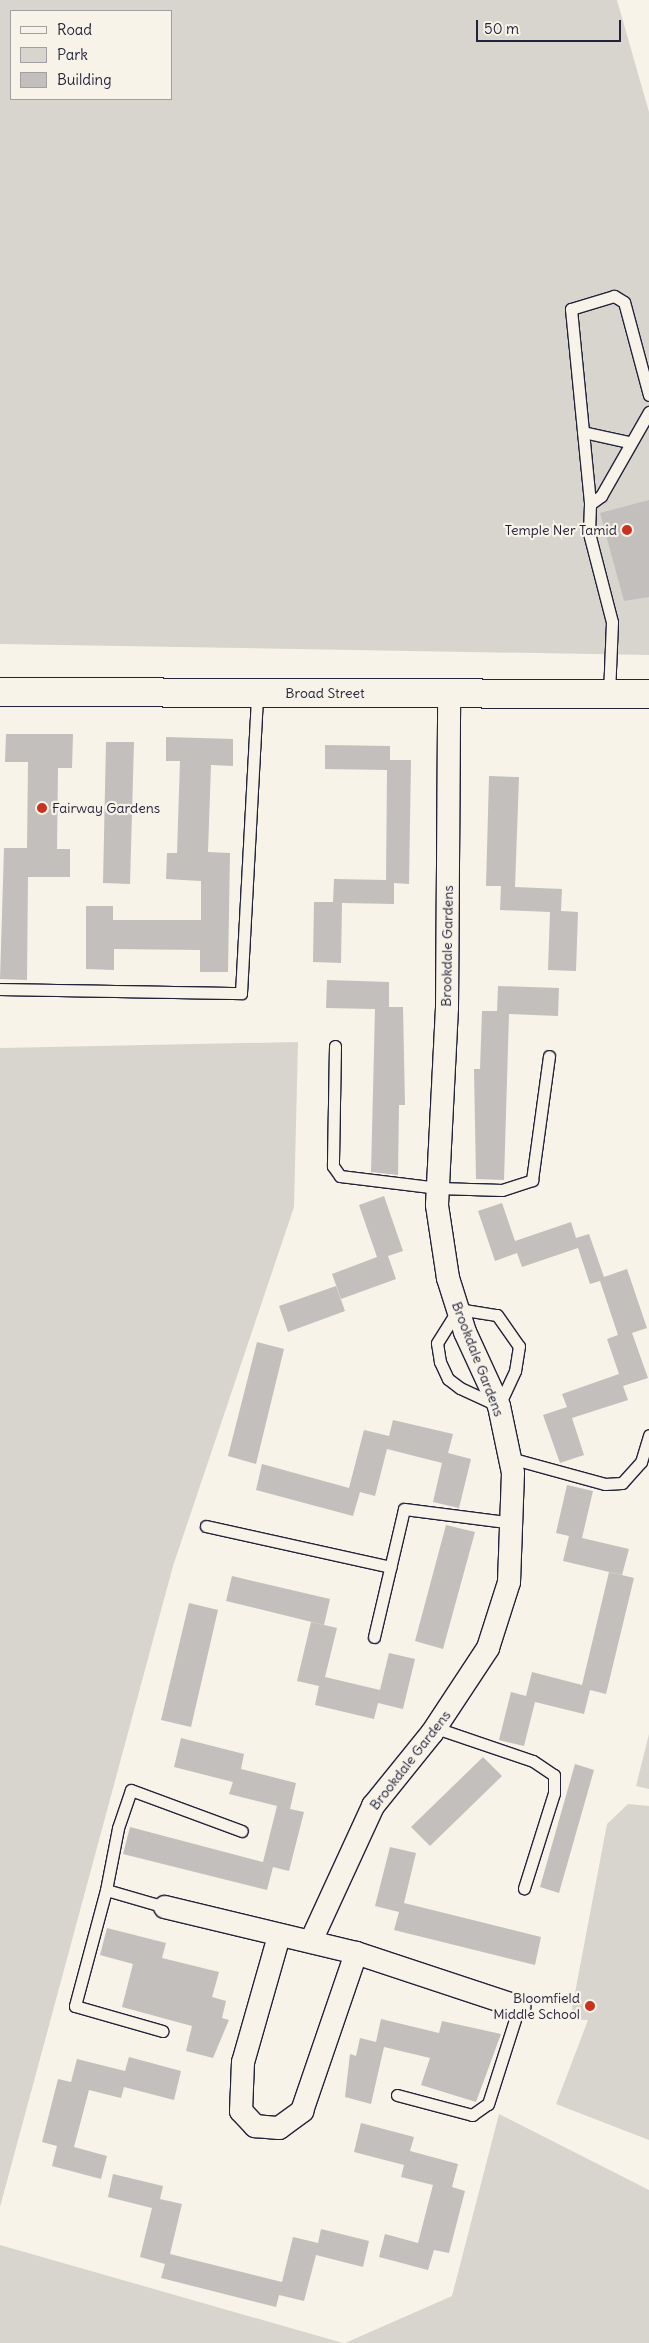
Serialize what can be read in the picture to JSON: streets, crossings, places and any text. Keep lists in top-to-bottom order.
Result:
{
  "streets": {
    "main road": ["Broad Street"],
    "street": ["Brookdale Gardens"]
  },
  "crossings": [
    ["Broad Street", "Brookdale Gardens"]
  ],
  "places": ["Temple Ner Tamid", "Fairway Gardens", "Bloomfield Middle School"],
  "legend": ["Road", "Park", "Building"],
  "scale_bar": "50 m"
}
